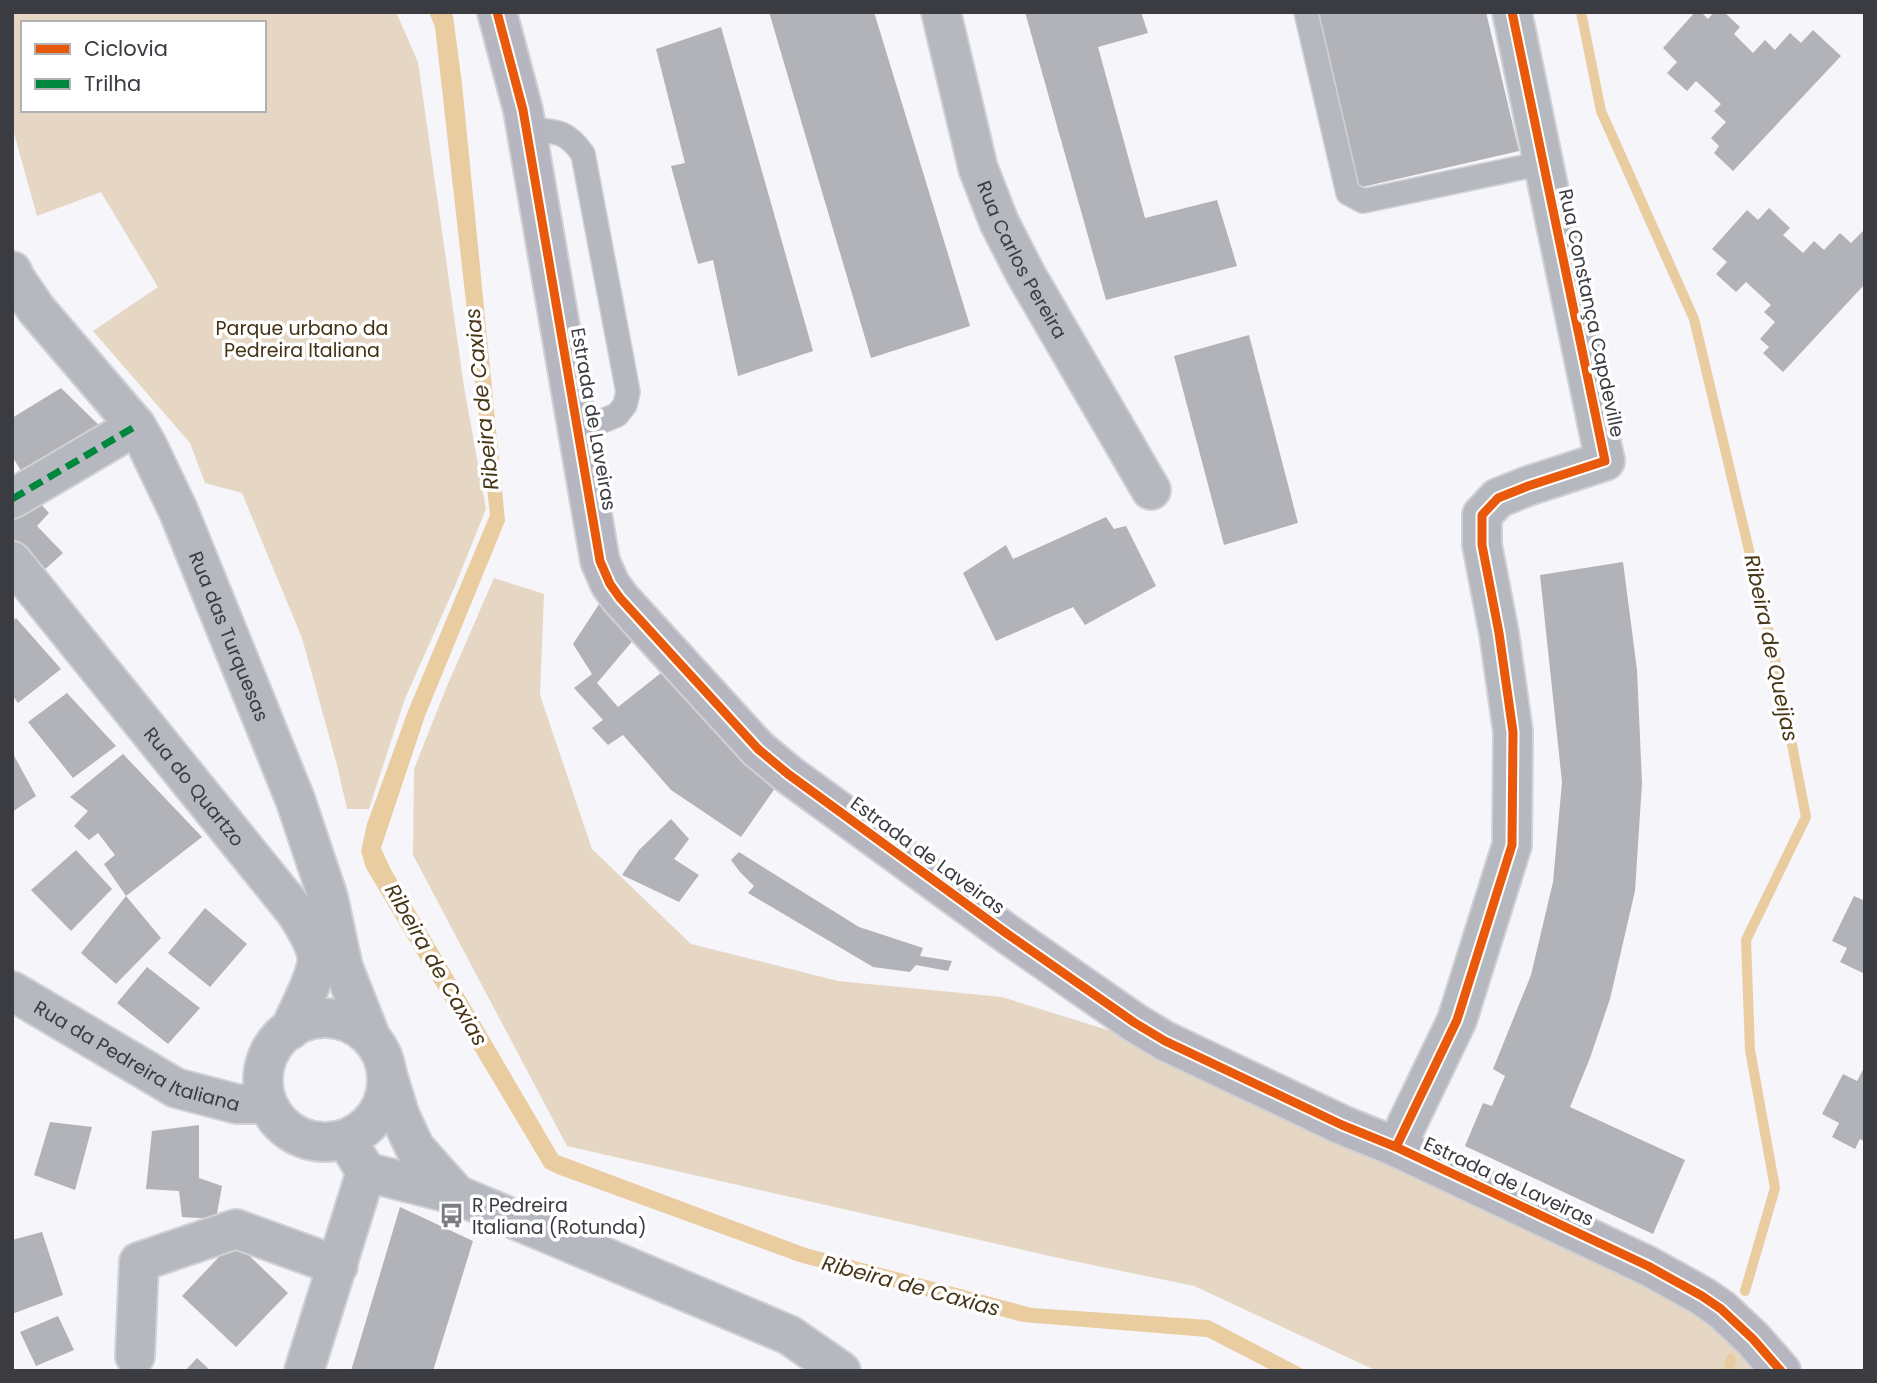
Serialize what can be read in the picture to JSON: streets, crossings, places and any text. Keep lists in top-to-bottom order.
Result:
{
  "streets": {
    "street": [
      "Rua Carlos Pereira",
      "Rua Constança Capdeville",
      "Estrada de Laveiras",
      "Rua das Turquesas",
      "Rua do Quartzo",
      "Rua da Pedreira Italiana"
    ]
  },
  "crossings": [
    ["Rua Constança Capdeville", "Estrada de Laveiras"],
    ["Rua das Turquesas", "Rua do Quartzo"],
    ["Rua das Turquesas", "Rua da Pedreira Italiana"],
    ["Rua do Quartzo", "Rua da Pedreira Italiana"]
  ],
  "water": ["Ribeira de Caxias", "Ribeira de Queijas"],
  "parks": ["Parque urbano da Pedreira Italiana"],
  "places": {
    "bus stop": ["R Pedreira Italiana (Rotunda)"]
  },
  "legend": ["Ciclovia", "Trilha"]
}
